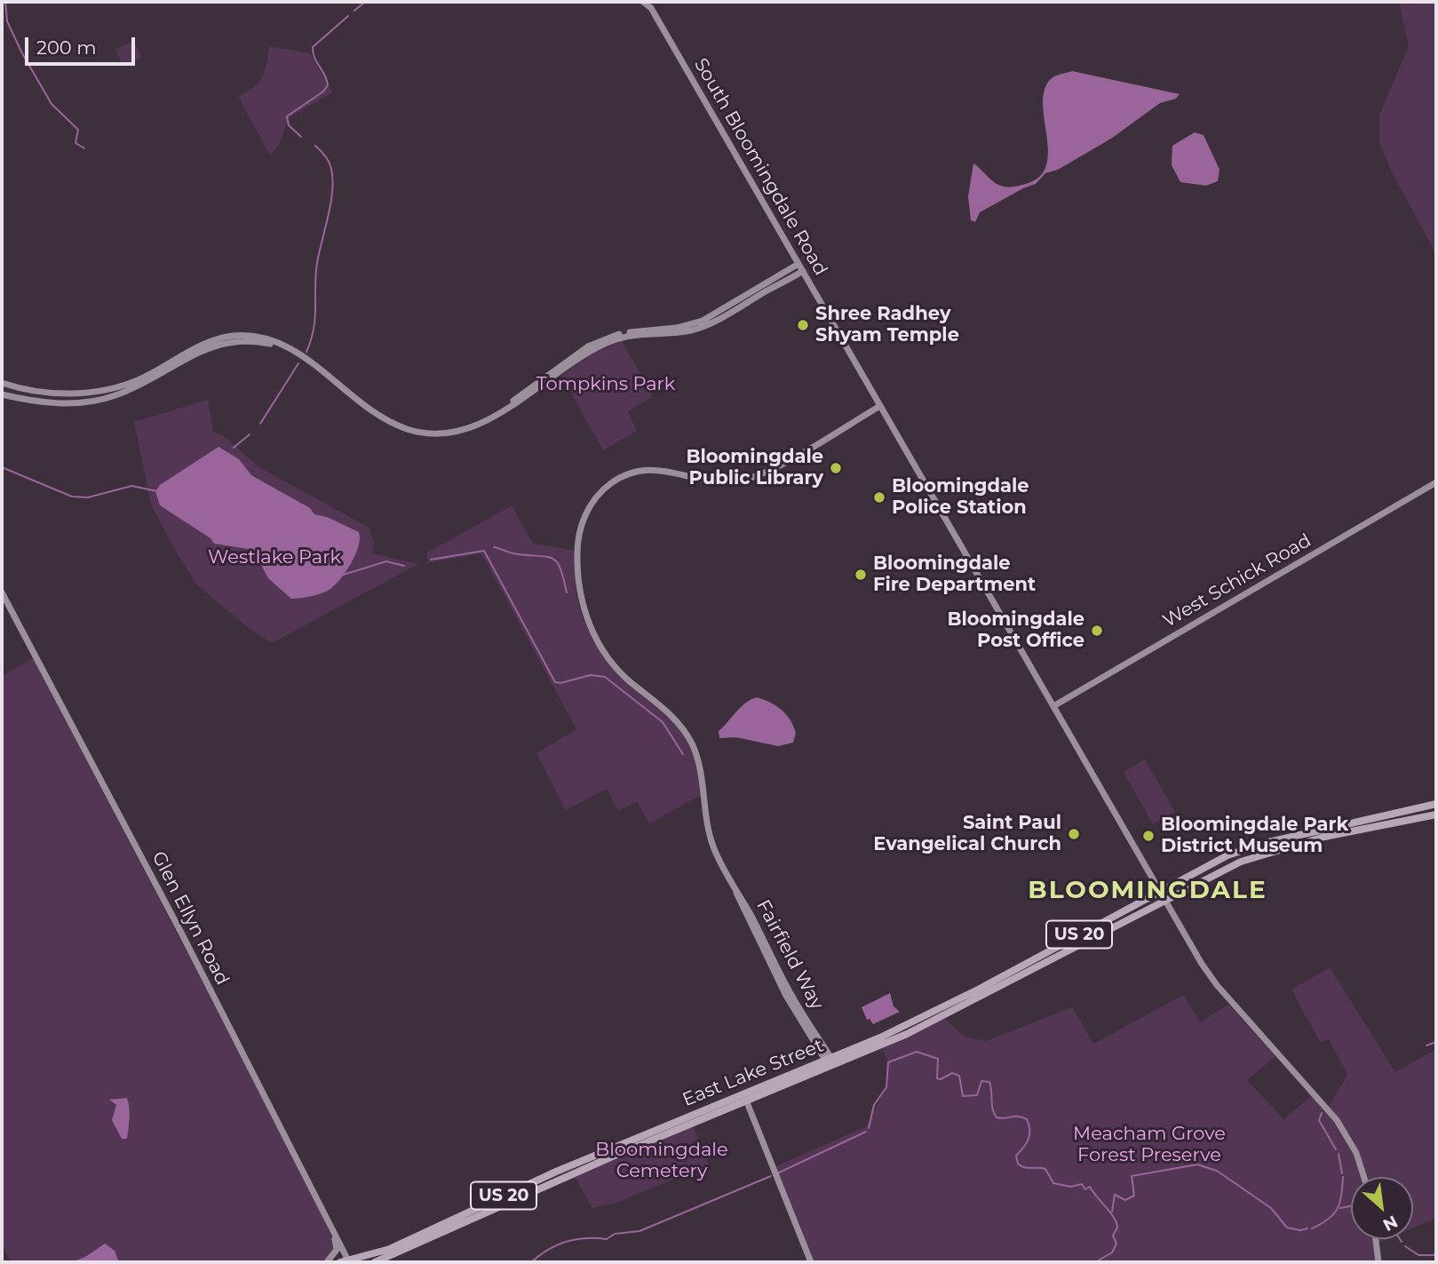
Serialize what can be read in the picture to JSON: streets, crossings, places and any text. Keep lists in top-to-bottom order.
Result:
{
  "streets": {
    "main road": ["US 20", "East Lake Street"],
    "street": [
      "South Bloomingdale Road",
      "West Schick Road",
      "Glen Ellyn Road",
      "Fairfield Way"
    ]
  },
  "crossings": [
    ["South Bloomingdale Road", "West Schick Road"],
    ["South Bloomingdale Road", "US 20"],
    ["South Bloomingdale Road", "Fairfield Way"],
    ["South Bloomingdale Road", "East Lake Street"],
    ["Glen Ellyn Road", "East Lake Street"],
    ["US 20", "East Lake Street"],
    ["Fairfield Way", "East Lake Street"]
  ],
  "districts": ["BLOOMINGDALE"],
  "parks": [
    "Tompkins Park",
    "Westlake Park",
    "Meacham Grove Forest Preserve",
    "Bloomingdale Cemetery"
  ],
  "places": [
    "Shree Radhey Shyam Temple",
    "Bloomingdale Public Library",
    "Bloomingdale Police Station",
    "Bloomingdale Fire Department",
    "Bloomingdale Post Office",
    "Saint Paul Evangelical Church",
    "Bloomingdale Park District Museum"
  ],
  "scale_bar": "200 m",
  "north": "bottom right"
}
